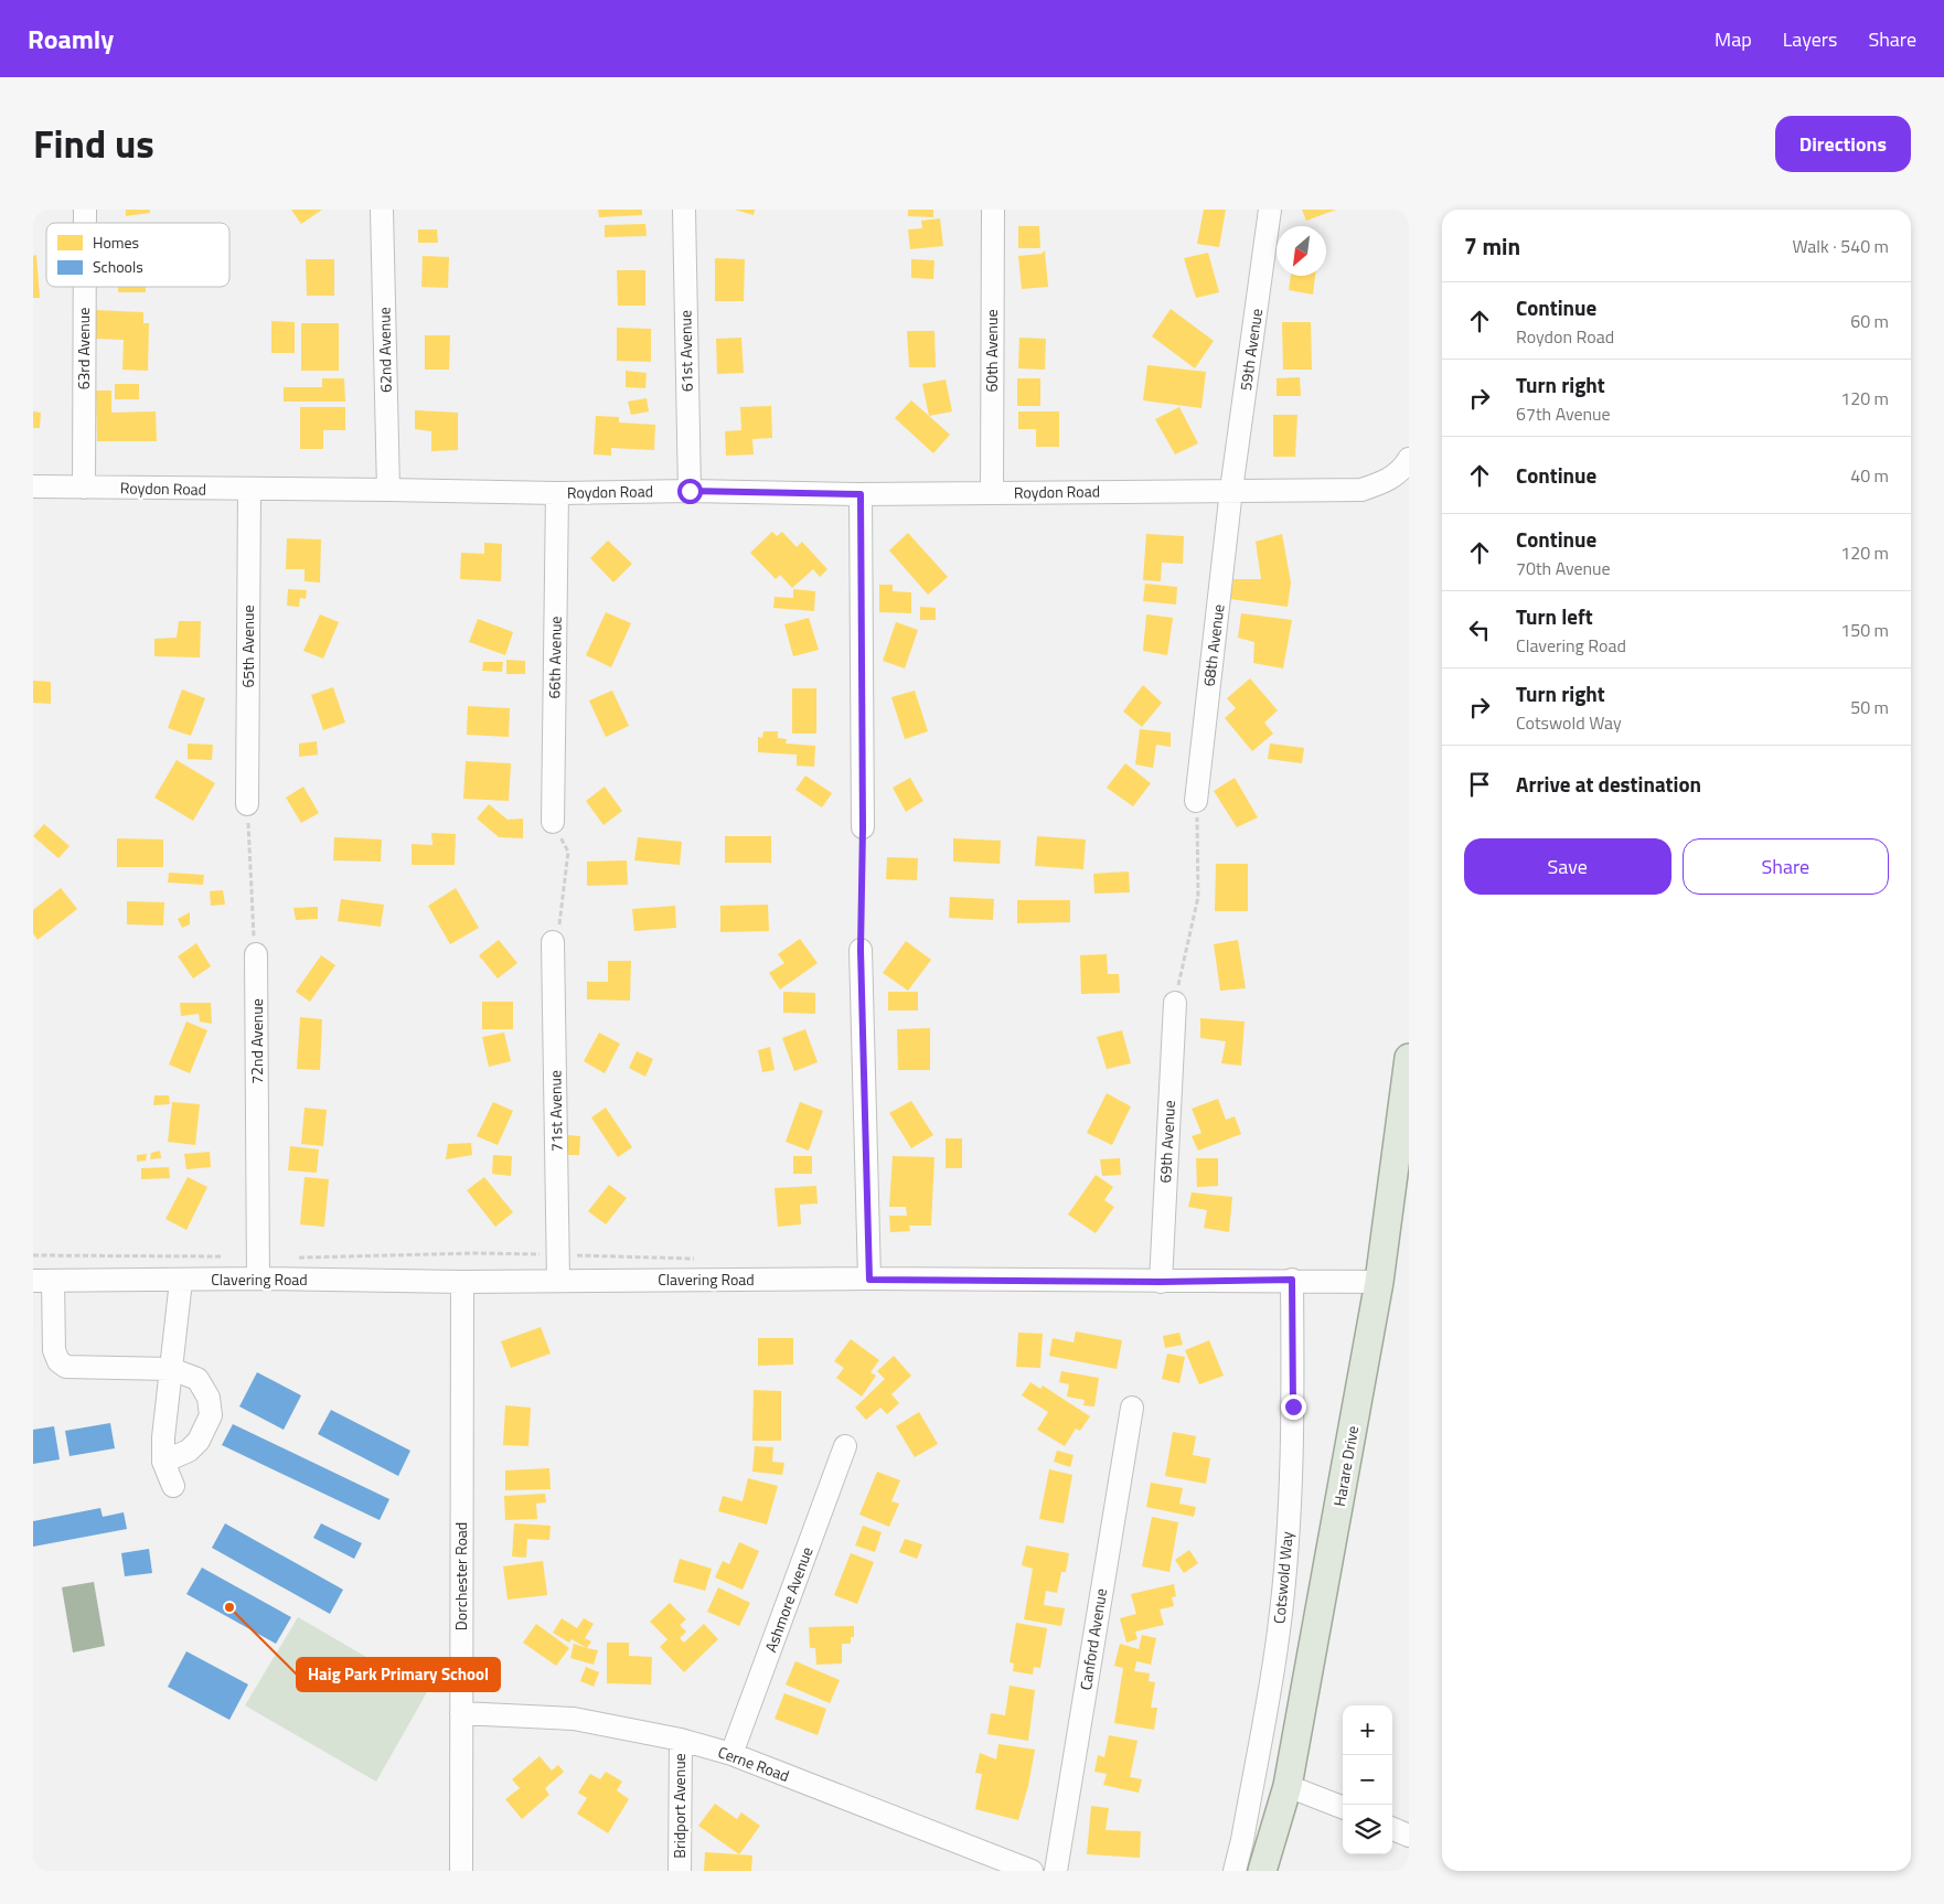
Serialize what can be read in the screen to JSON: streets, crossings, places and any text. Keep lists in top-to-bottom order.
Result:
{
  "streets": {
    "main road": ["Harare Drive"],
    "street": [
      "63rd Avenue",
      "62nd Avenue",
      "59th Avenue",
      "61st Avenue",
      "60th Avenue",
      "Roydon Road",
      "68th Avenue",
      "65th Avenue",
      "66th Avenue",
      "72nd Avenue",
      "71st Avenue",
      "69th Avenue",
      "Clavering Road",
      "Dorchester Road",
      "Cotswold Way",
      "Ashmore Avenue",
      "Canford Avenue",
      "Cerne Road",
      "Bridport Avenue"
    ]
  },
  "crossings": [
    ["63rd Avenue", "Roydon Road"],
    ["62nd Avenue", "Roydon Road"],
    ["59th Avenue", "Roydon Road"],
    ["59th Avenue", "68th Avenue"],
    ["61st Avenue", "Roydon Road"],
    ["60th Avenue", "Roydon Road"],
    ["Roydon Road", "68th Avenue"],
    ["Roydon Road", "65th Avenue"],
    ["Roydon Road", "66th Avenue"],
    ["72nd Avenue", "Clavering Road"],
    ["71st Avenue", "Clavering Road"],
    ["69th Avenue", "Clavering Road"],
    ["Clavering Road", "Harare Drive"],
    ["Clavering Road", "Dorchester Road"],
    ["Clavering Road", "Cotswold Way"],
    ["Dorchester Road", "Cerne Road"],
    ["Ashmore Avenue", "Cerne Road"],
    ["Cerne Road", "Bridport Avenue"]
  ],
  "places": ["Haig Park Primary School"],
  "legend": ["Homes", "Schools"],
  "north": "bottom left",
  "page": {
    "header": "Roamly",
    "nav": ["Map", "Layers", "Share"],
    "title": "Find us",
    "buttons": [
      "Directions",
      ["Save", "Share"]
    ],
    "heading": ["7 min", "Walk · 540 m"],
    "list": [
      ["Continue", "Roydon Road", "60 m"],
      ["Turn right", "67th Avenue", "120 m"],
      ["Continue", "40 m"],
      ["Continue", "70th Avenue", "120 m"],
      ["Turn left", "Clavering Road", "150 m"],
      ["Turn right", "Cotswold Way", "50 m"],
      "Arrive at destination"
    ],
    "map_buttons": ["+", "−"]
  }
}
